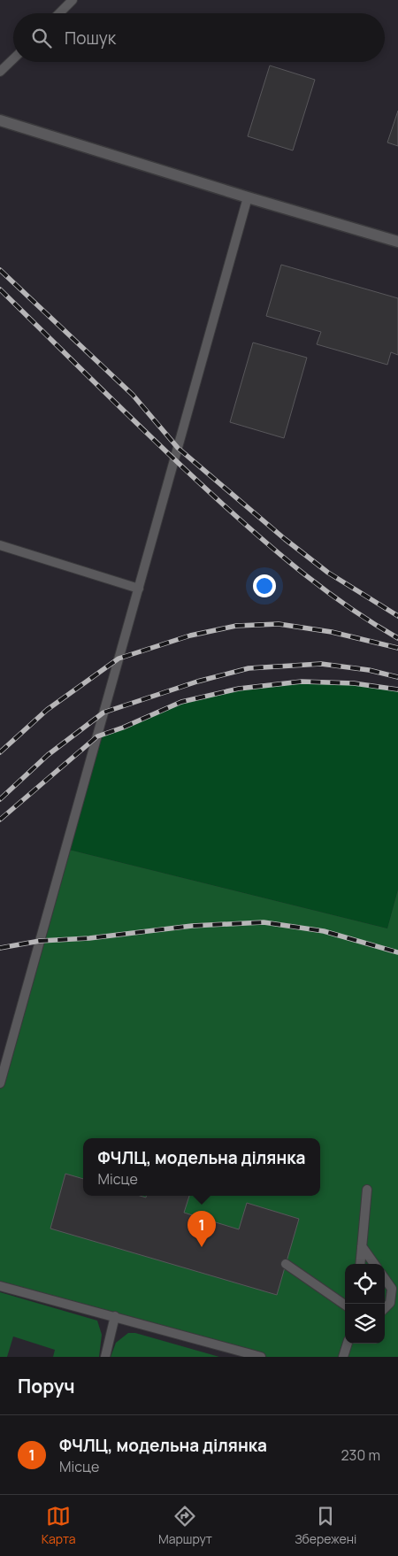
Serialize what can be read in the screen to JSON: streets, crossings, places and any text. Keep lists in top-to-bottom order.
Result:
{
  "page": {
    "search": "Пошук",
    "popup": ["ФЧЛЦ, модельна ділянка", "Місце"],
    "pins": "1",
    "heading": "Поруч",
    "list": [
      {
        "mark": "1",
        "name": "ФЧЛЦ, модельна ділянка",
        "note": "Місце",
        "value": "230 m"
      }
    ],
    "nav": ["Карта", "Маршрут", "Збережені"]
  }
}
